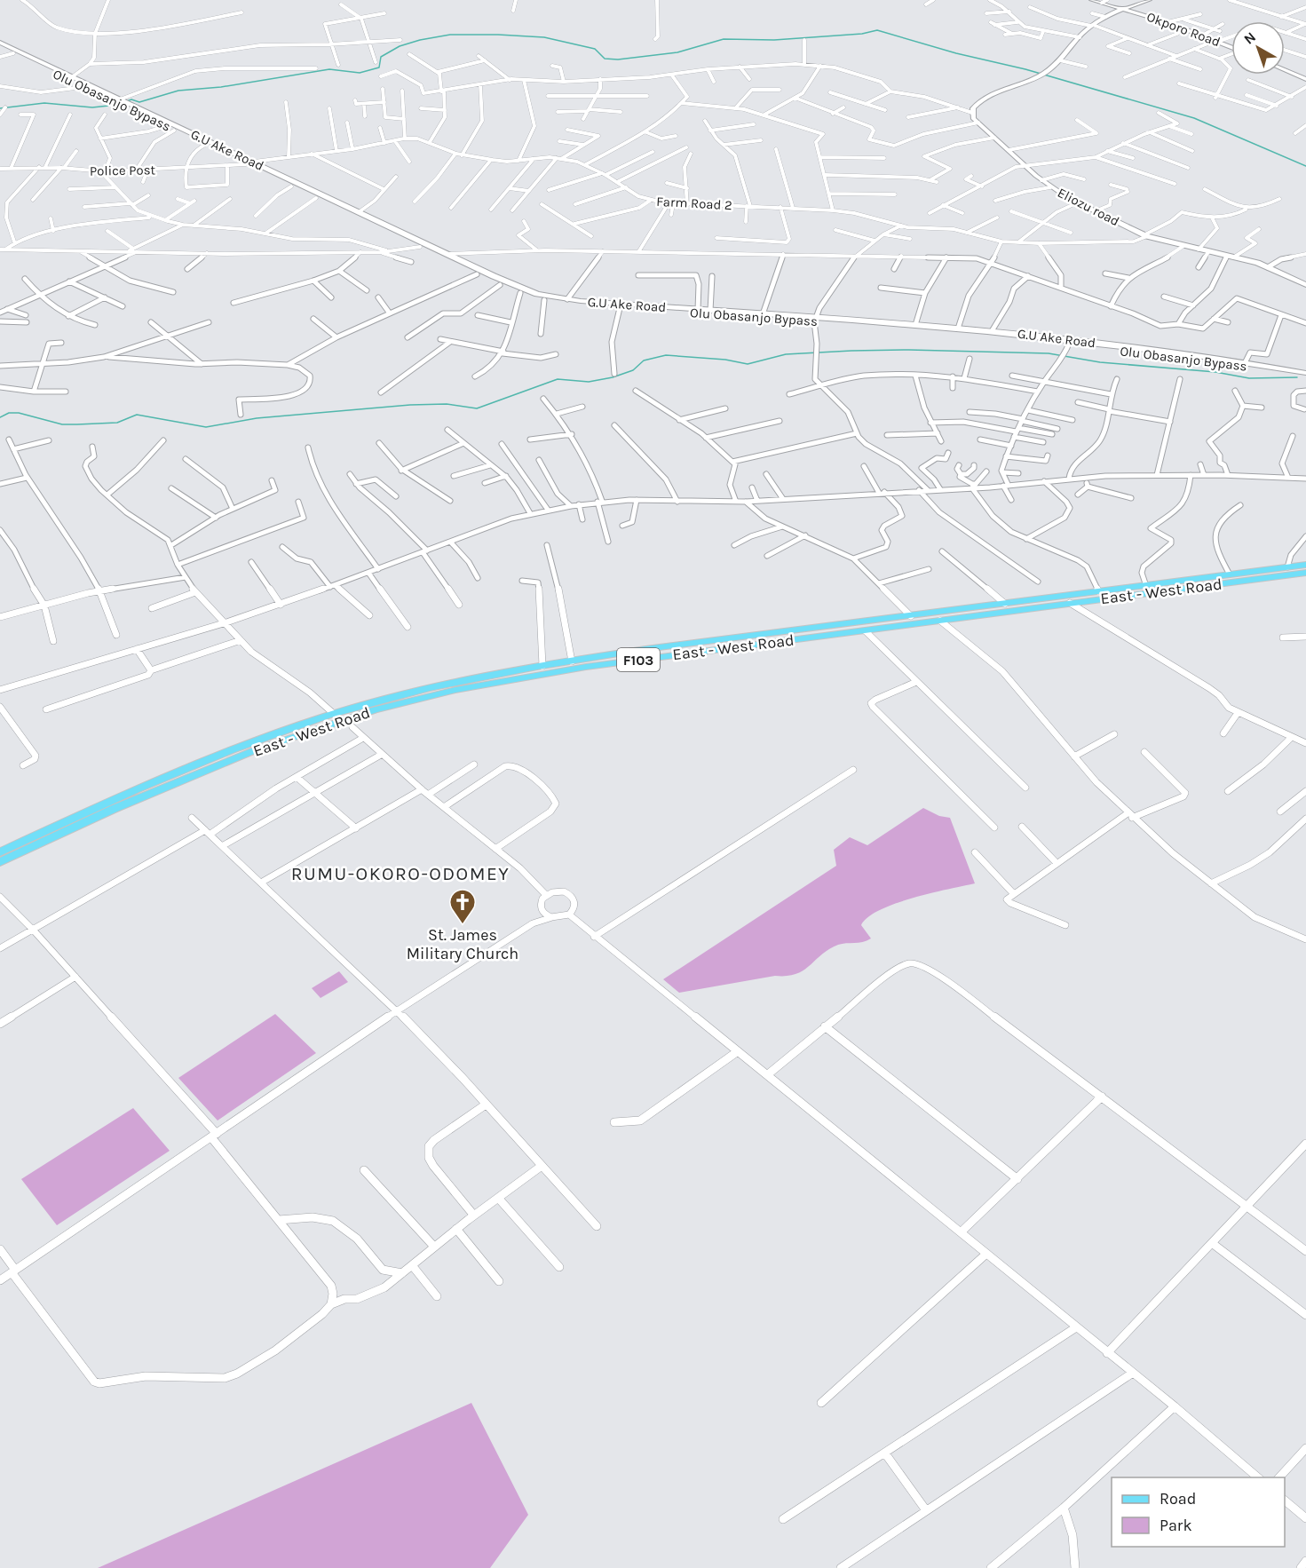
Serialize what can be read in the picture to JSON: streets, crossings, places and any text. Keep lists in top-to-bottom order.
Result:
{
  "streets": {
    "main road": [
      "Okporo Road",
      "Olu Obasanjo Bypass",
      "G.U Ake Road",
      "Eliozu road",
      "East - West Road",
      "F103"
    ],
    "street": ["Police Post", "Farm Road 2"]
  },
  "crossings": [
    ["Olu Obasanjo Bypass", "G.U Ake Road"],
    ["Olu Obasanjo Bypass", "Police Post"],
    ["G.U Ake Road", "Farm Road 2"],
    ["Farm Road 2", "Eliozu road"]
  ],
  "districts": ["RUMU-OKORO-ODOMEY"],
  "places": {
    "church": ["St. James Military Church"]
  },
  "legend": ["Road", "Park"],
  "north": "top left"
}
